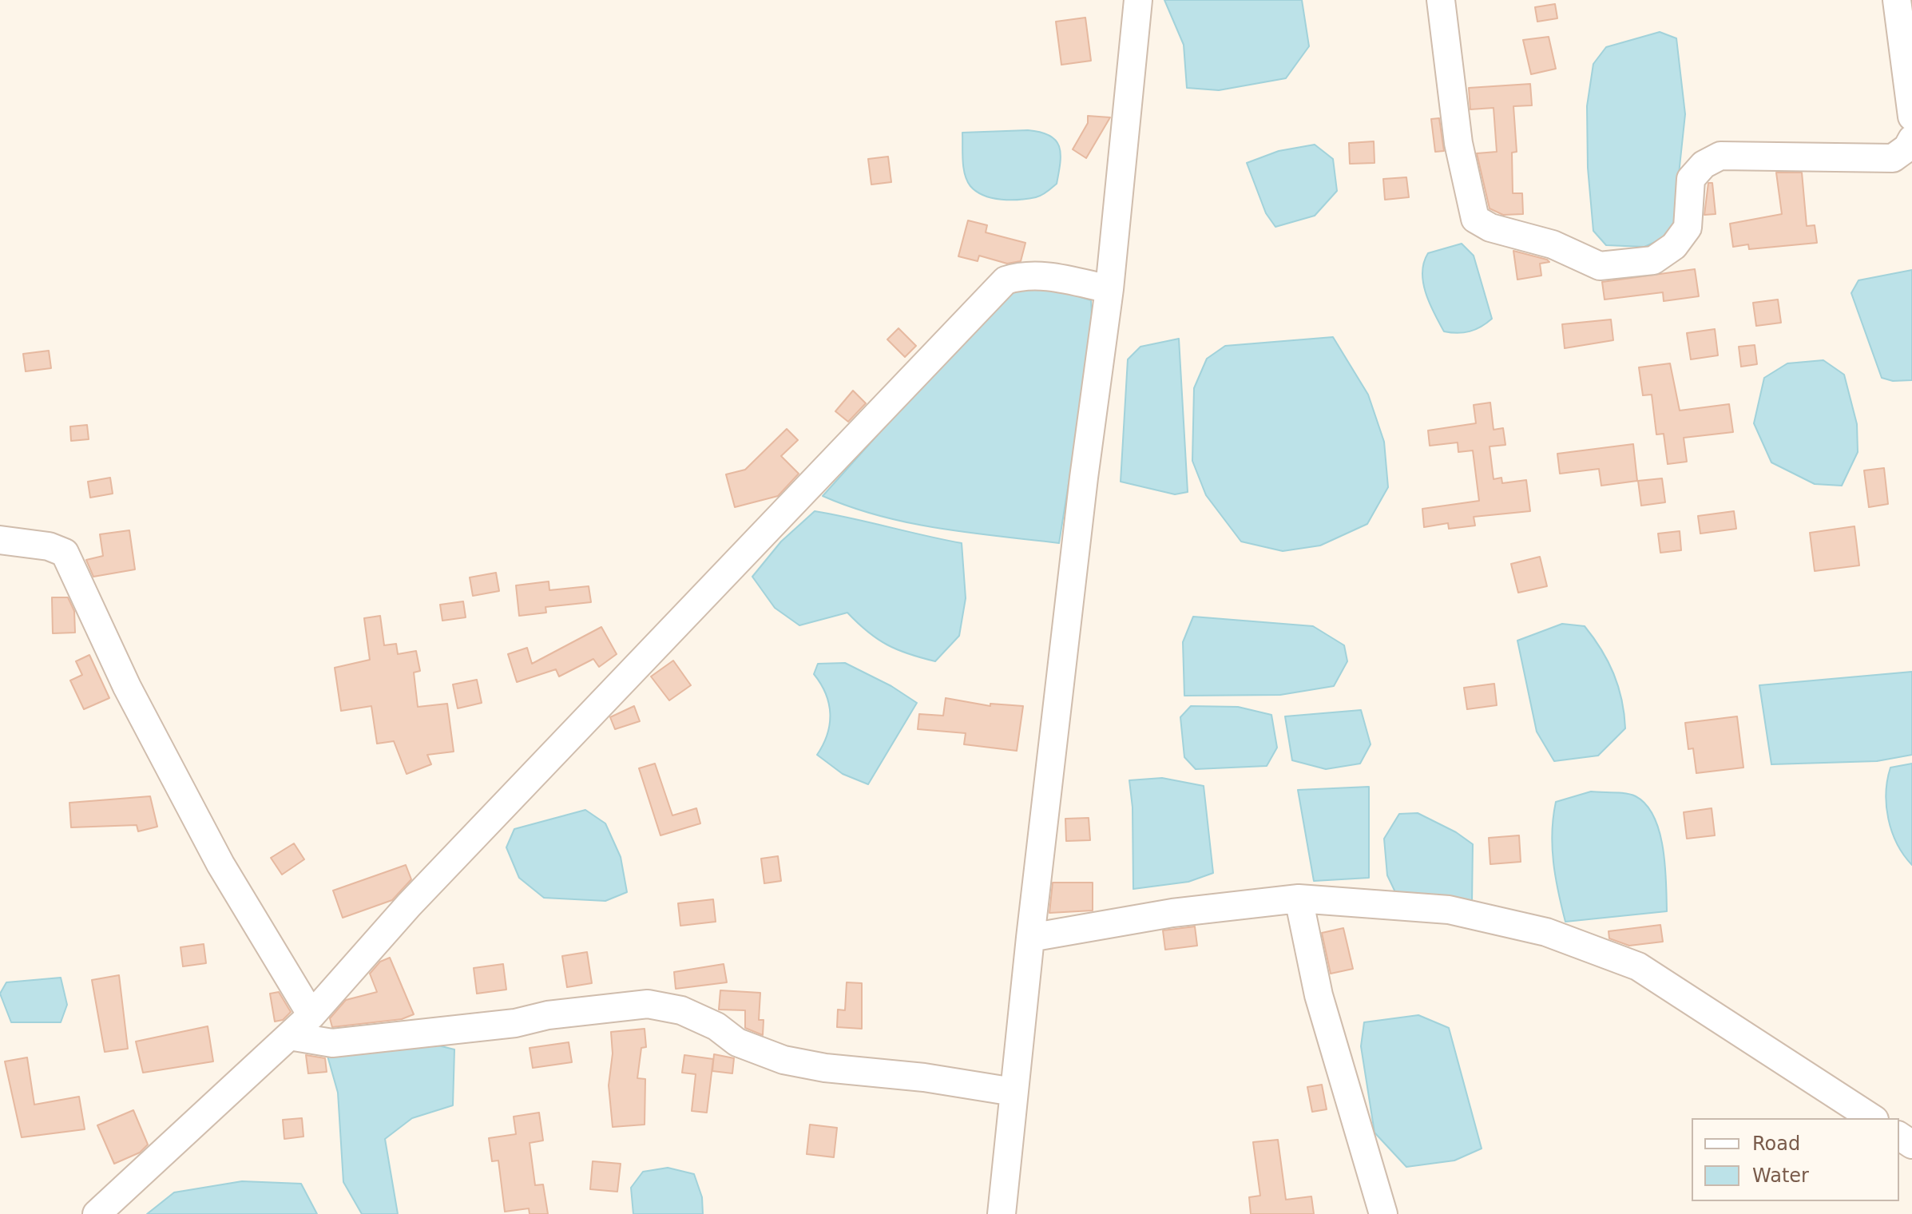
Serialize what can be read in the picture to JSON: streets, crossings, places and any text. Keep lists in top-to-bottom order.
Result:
{
  "legend": ["Road", "Water"]
}
